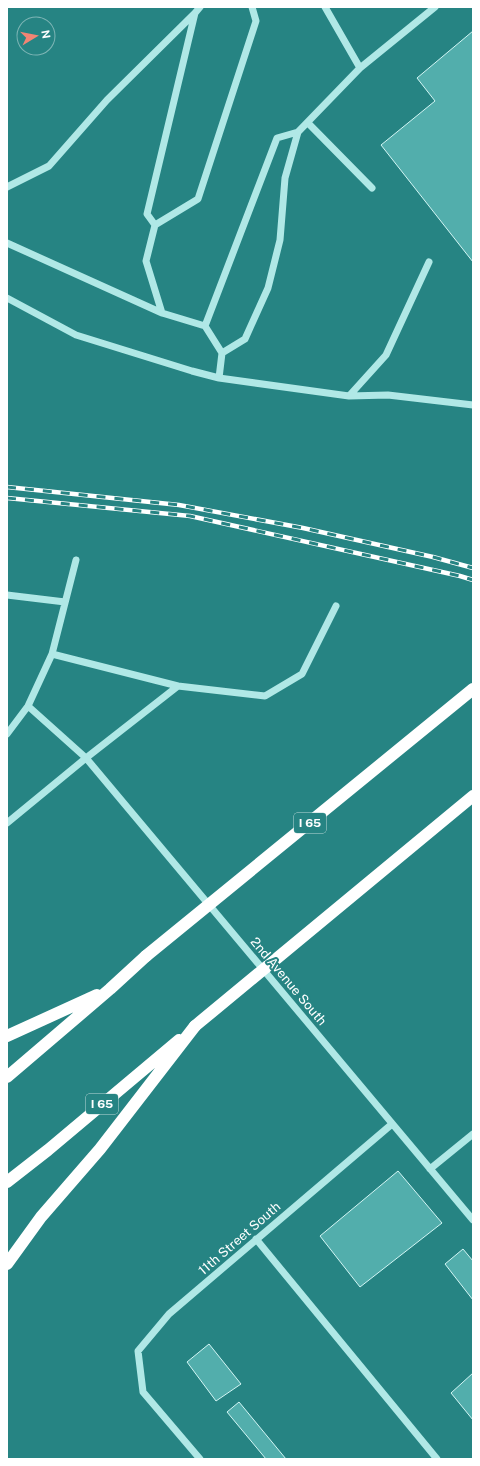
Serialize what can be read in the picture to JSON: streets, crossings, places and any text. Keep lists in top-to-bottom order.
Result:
{
  "streets": {
    "highway": ["I 65"],
    "street": ["2nd Avenue South", "11th Street South"]
  },
  "crossings": [
    ["2nd Avenue South", "11th Street South"]
  ],
  "north": "right"
}
